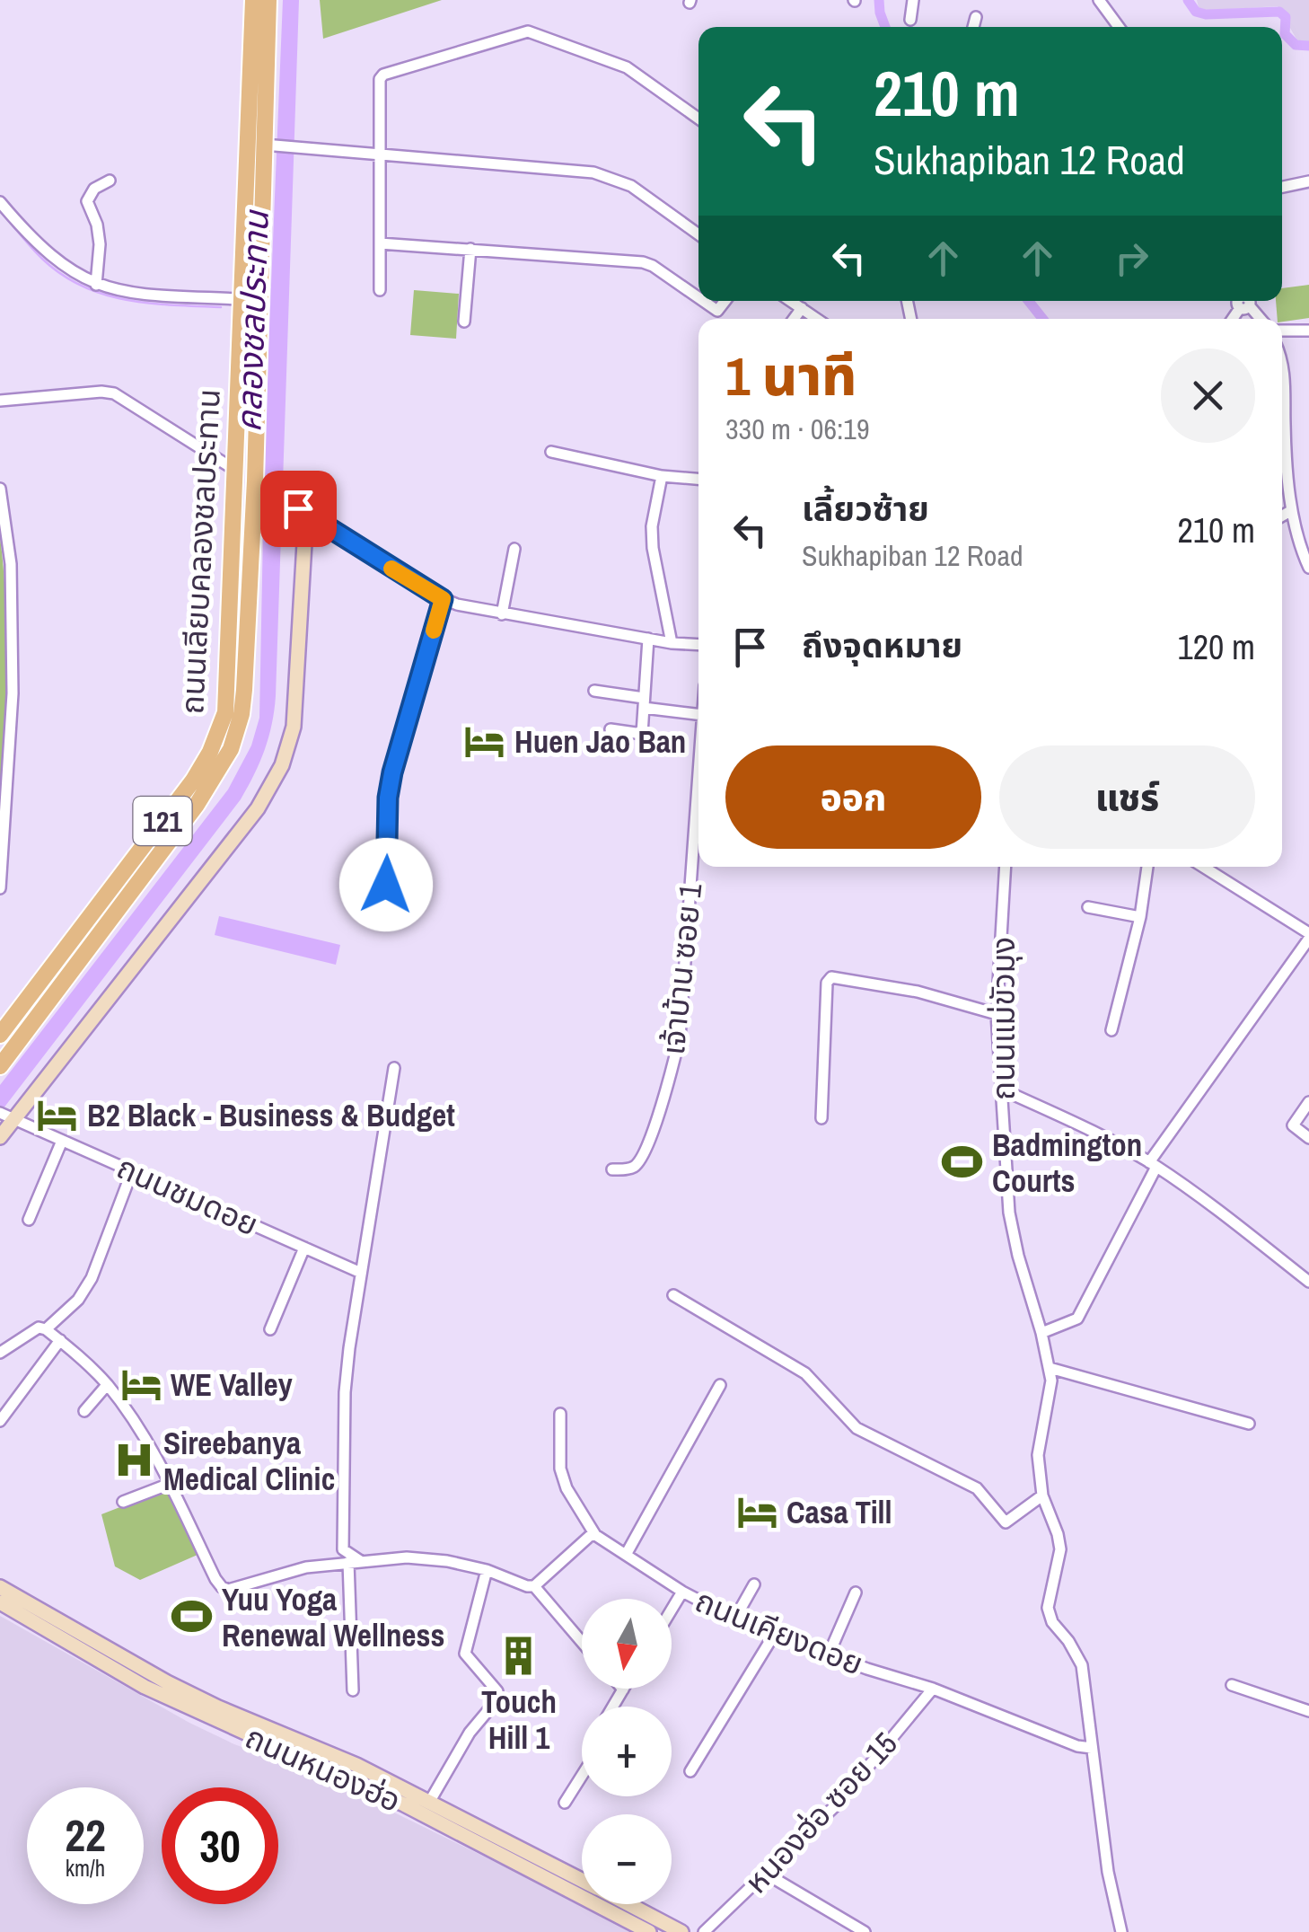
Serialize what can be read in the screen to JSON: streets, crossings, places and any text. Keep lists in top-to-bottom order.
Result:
{
  "streets": {
    "main road": ["ถนนเลียบคลองชลประทาน", "121"],
    "street": [
      "เจ้าบ้าน ซอย 1",
      "ถนนแม่ขัวมุง",
      "ถนนชมดอย",
      "ถนนเคียงดอย",
      "ถนนหนองฮ่อ",
      "หนองฮ่อ ซอย 15"
    ]
  },
  "crossings": [
    ["ถนนแม่ขัวมุง", "ถนนเคียงดอย"],
    ["ถนนเคียงดอย", "หนองฮ่อ ซอย 15"]
  ],
  "water": ["คลองชลประทาน"],
  "places": {
    "hotel": [
      "Huen Jao Ban",
      "B2 Black - Business & Budget",
      "WE Valley",
      "Casa Till"
    ],
    "sports": ["Badmington Courts", "Yuu Yoga Renewal Wellness"],
    "hospital": ["Sireebanya Medical Clinic"],
    "building": ["Touch Hill 1"]
  },
  "north": "bottom",
  "page": {
    "turn": ["210 m", "Sukhapiban 12 Road"],
    "heading": ["1 นาที", "330 m · 06:19"],
    "list": [
      {
        "name": "เลี้ยวซ้าย",
        "note": "Sukhapiban 12 Road",
        "value": "210 m"
      },
      {
        "name": "ถึงจุดหมาย",
        "value": "120 m"
      }
    ],
    "buttons": ["ออก", "แชร์"],
    "map_buttons": ["+", "−"],
    "speed": "22 km/h",
    "limit": "30"
  }
}
